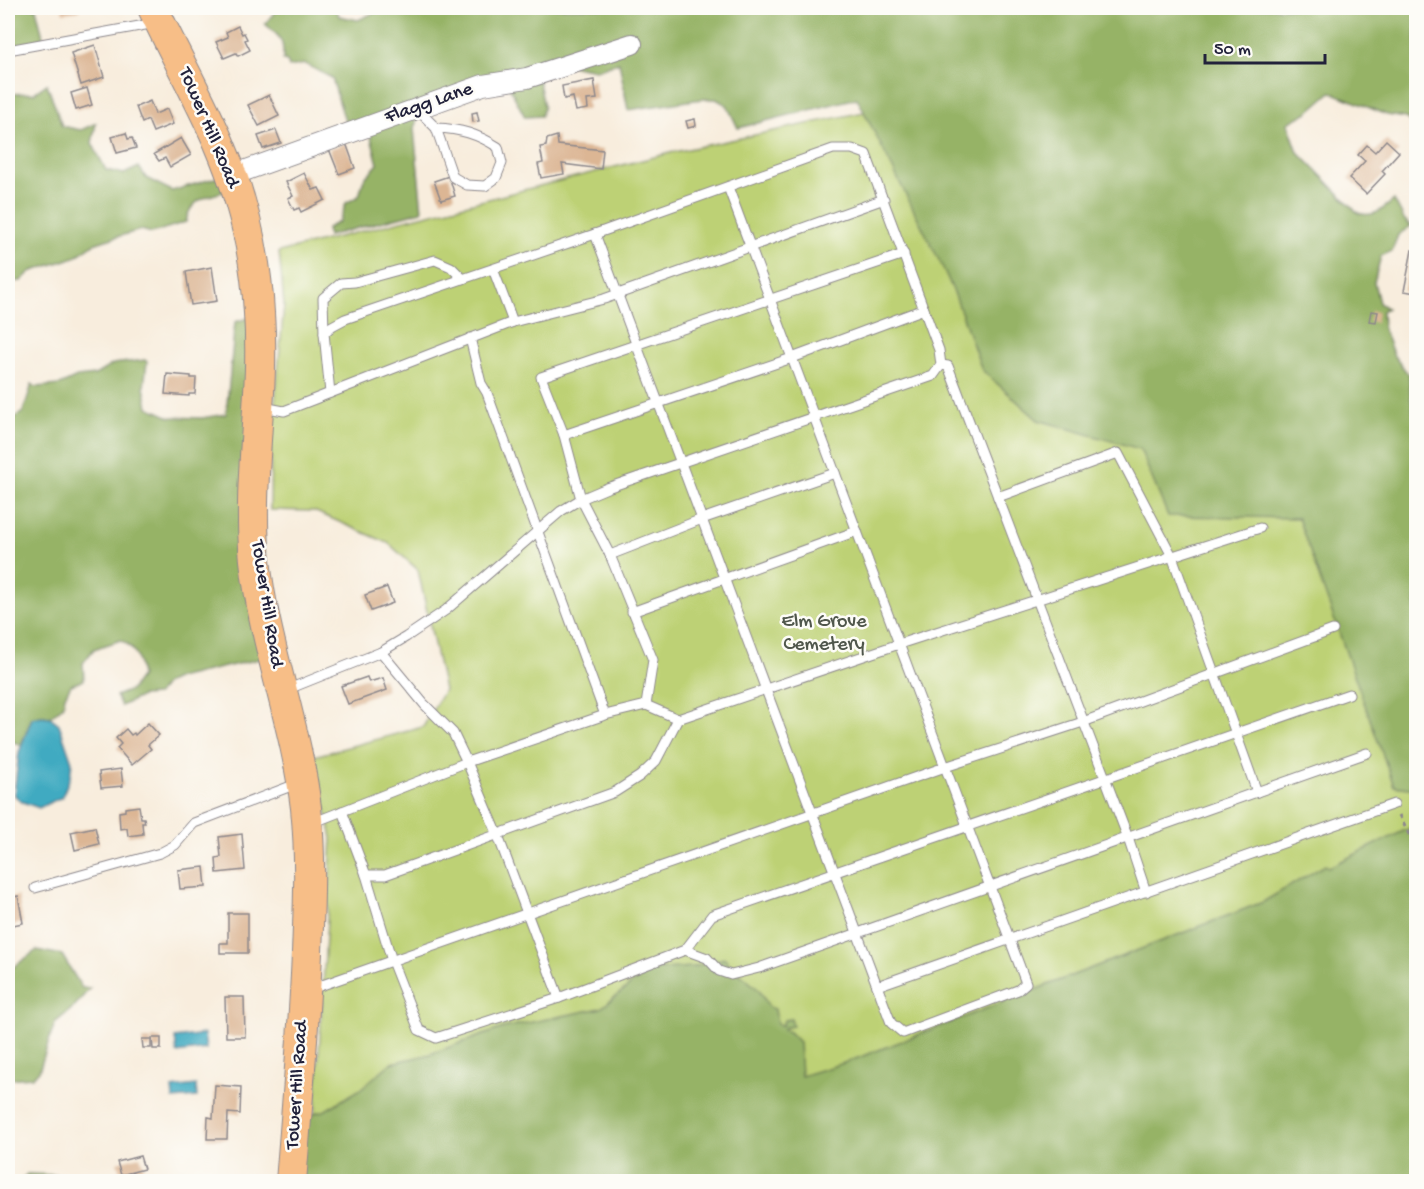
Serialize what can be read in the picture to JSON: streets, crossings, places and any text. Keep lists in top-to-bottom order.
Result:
{
  "streets": {
    "main road": ["Tower Hill Road"],
    "street": ["Flagg Lane"]
  },
  "crossings": [
    ["Flagg Lane", "Tower Hill Road"]
  ],
  "parks": ["Elm Grove Cemetery"],
  "scale_bar": "50 m"
}
